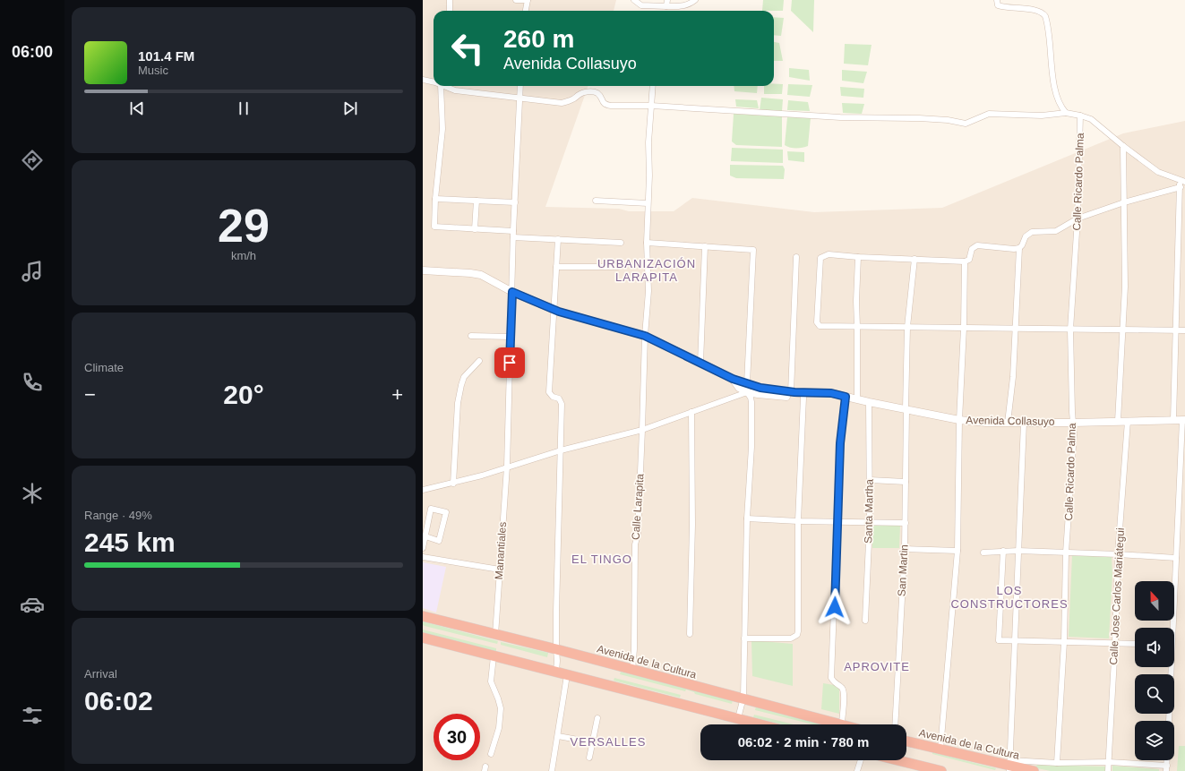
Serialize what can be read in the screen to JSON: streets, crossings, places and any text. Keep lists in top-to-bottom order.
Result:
{
  "streets": {
    "highway": ["Avenida de la Cultura"],
    "street": [
      "Calle Ricardo Palma",
      "Avenida Collasuyo",
      "Calle Larapita",
      "Santa Martha",
      "Manantiales",
      "San Martin",
      "Calle Jose Carlos Mariátegui"
    ]
  },
  "crossings": [
    ["Calle Ricardo Palma", "Avenida Collasuyo"],
    ["Avenida Collasuyo", "Santa Martha"],
    ["Avenida Collasuyo", "San Martin"],
    ["Avenida Collasuyo", "Calle Jose Carlos Mariátegui"],
    ["Calle Larapita", "Avenida de la Cultura"],
    ["Manantiales", "Avenida de la Cultura"]
  ],
  "districts": [
    "URBANIZACIÓN LARAPITA",
    "EL TINGO",
    "LOS CONSTRUCTORES",
    "APROVITE",
    "VERSALLES"
  ],
  "north": "top",
  "page": {
    "tabs": "06:00",
    "turn": ["260 m", "Avenida Collasuyo"],
    "song": ["101.4 FM", "Music"],
    "tile": [
      ["29", "km/h"],
      "Climate",
      ["Range · 49%", "245 km"],
      ["Arrival", "06:02"]
    ],
    "heat": ["−", "20°", "+"],
    "limit": "30",
    "trip": "06:02 · 2 min · 780 m"
  }
}
